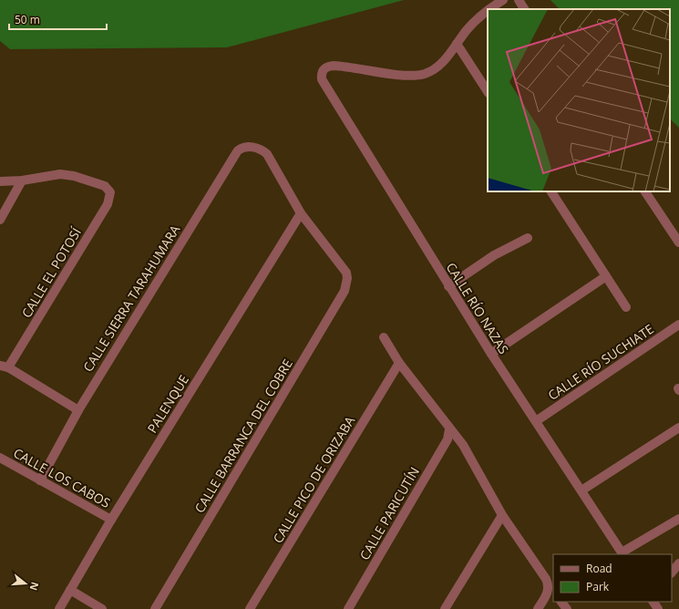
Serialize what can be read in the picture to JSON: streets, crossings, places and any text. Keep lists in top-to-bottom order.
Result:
{
  "streets": {
    "street": [
      "CALLE EL POTOSÍ",
      "CALLE SIERRA TARAHUMARA",
      "CALLE RÍO NAZAS",
      "CALLE RÍO SUCHIATE",
      "PALENQUE",
      "CALLE BARRANCA DEL COBRE",
      "CALLE LOS CABOS",
      "CALLE PICO DE ORIZABA",
      "CALLE PARICUTÍN"
    ]
  },
  "crossings": [
    ["CALLE SIERRA TARAHUMARA", "PALENQUE"],
    ["CALLE SIERRA TARAHUMARA", "CALLE BARRANCA DEL COBRE"],
    ["CALLE SIERRA TARAHUMARA", "CALLE LOS CABOS"],
    ["CALLE RÍO NAZAS", "CALLE RÍO SUCHIATE"],
    ["PALENQUE", "CALLE BARRANCA DEL COBRE"],
    ["PALENQUE", "CALLE LOS CABOS"]
  ],
  "legend": ["Road", "Park"],
  "scale_bar": "50 m",
  "north": "right"
}
